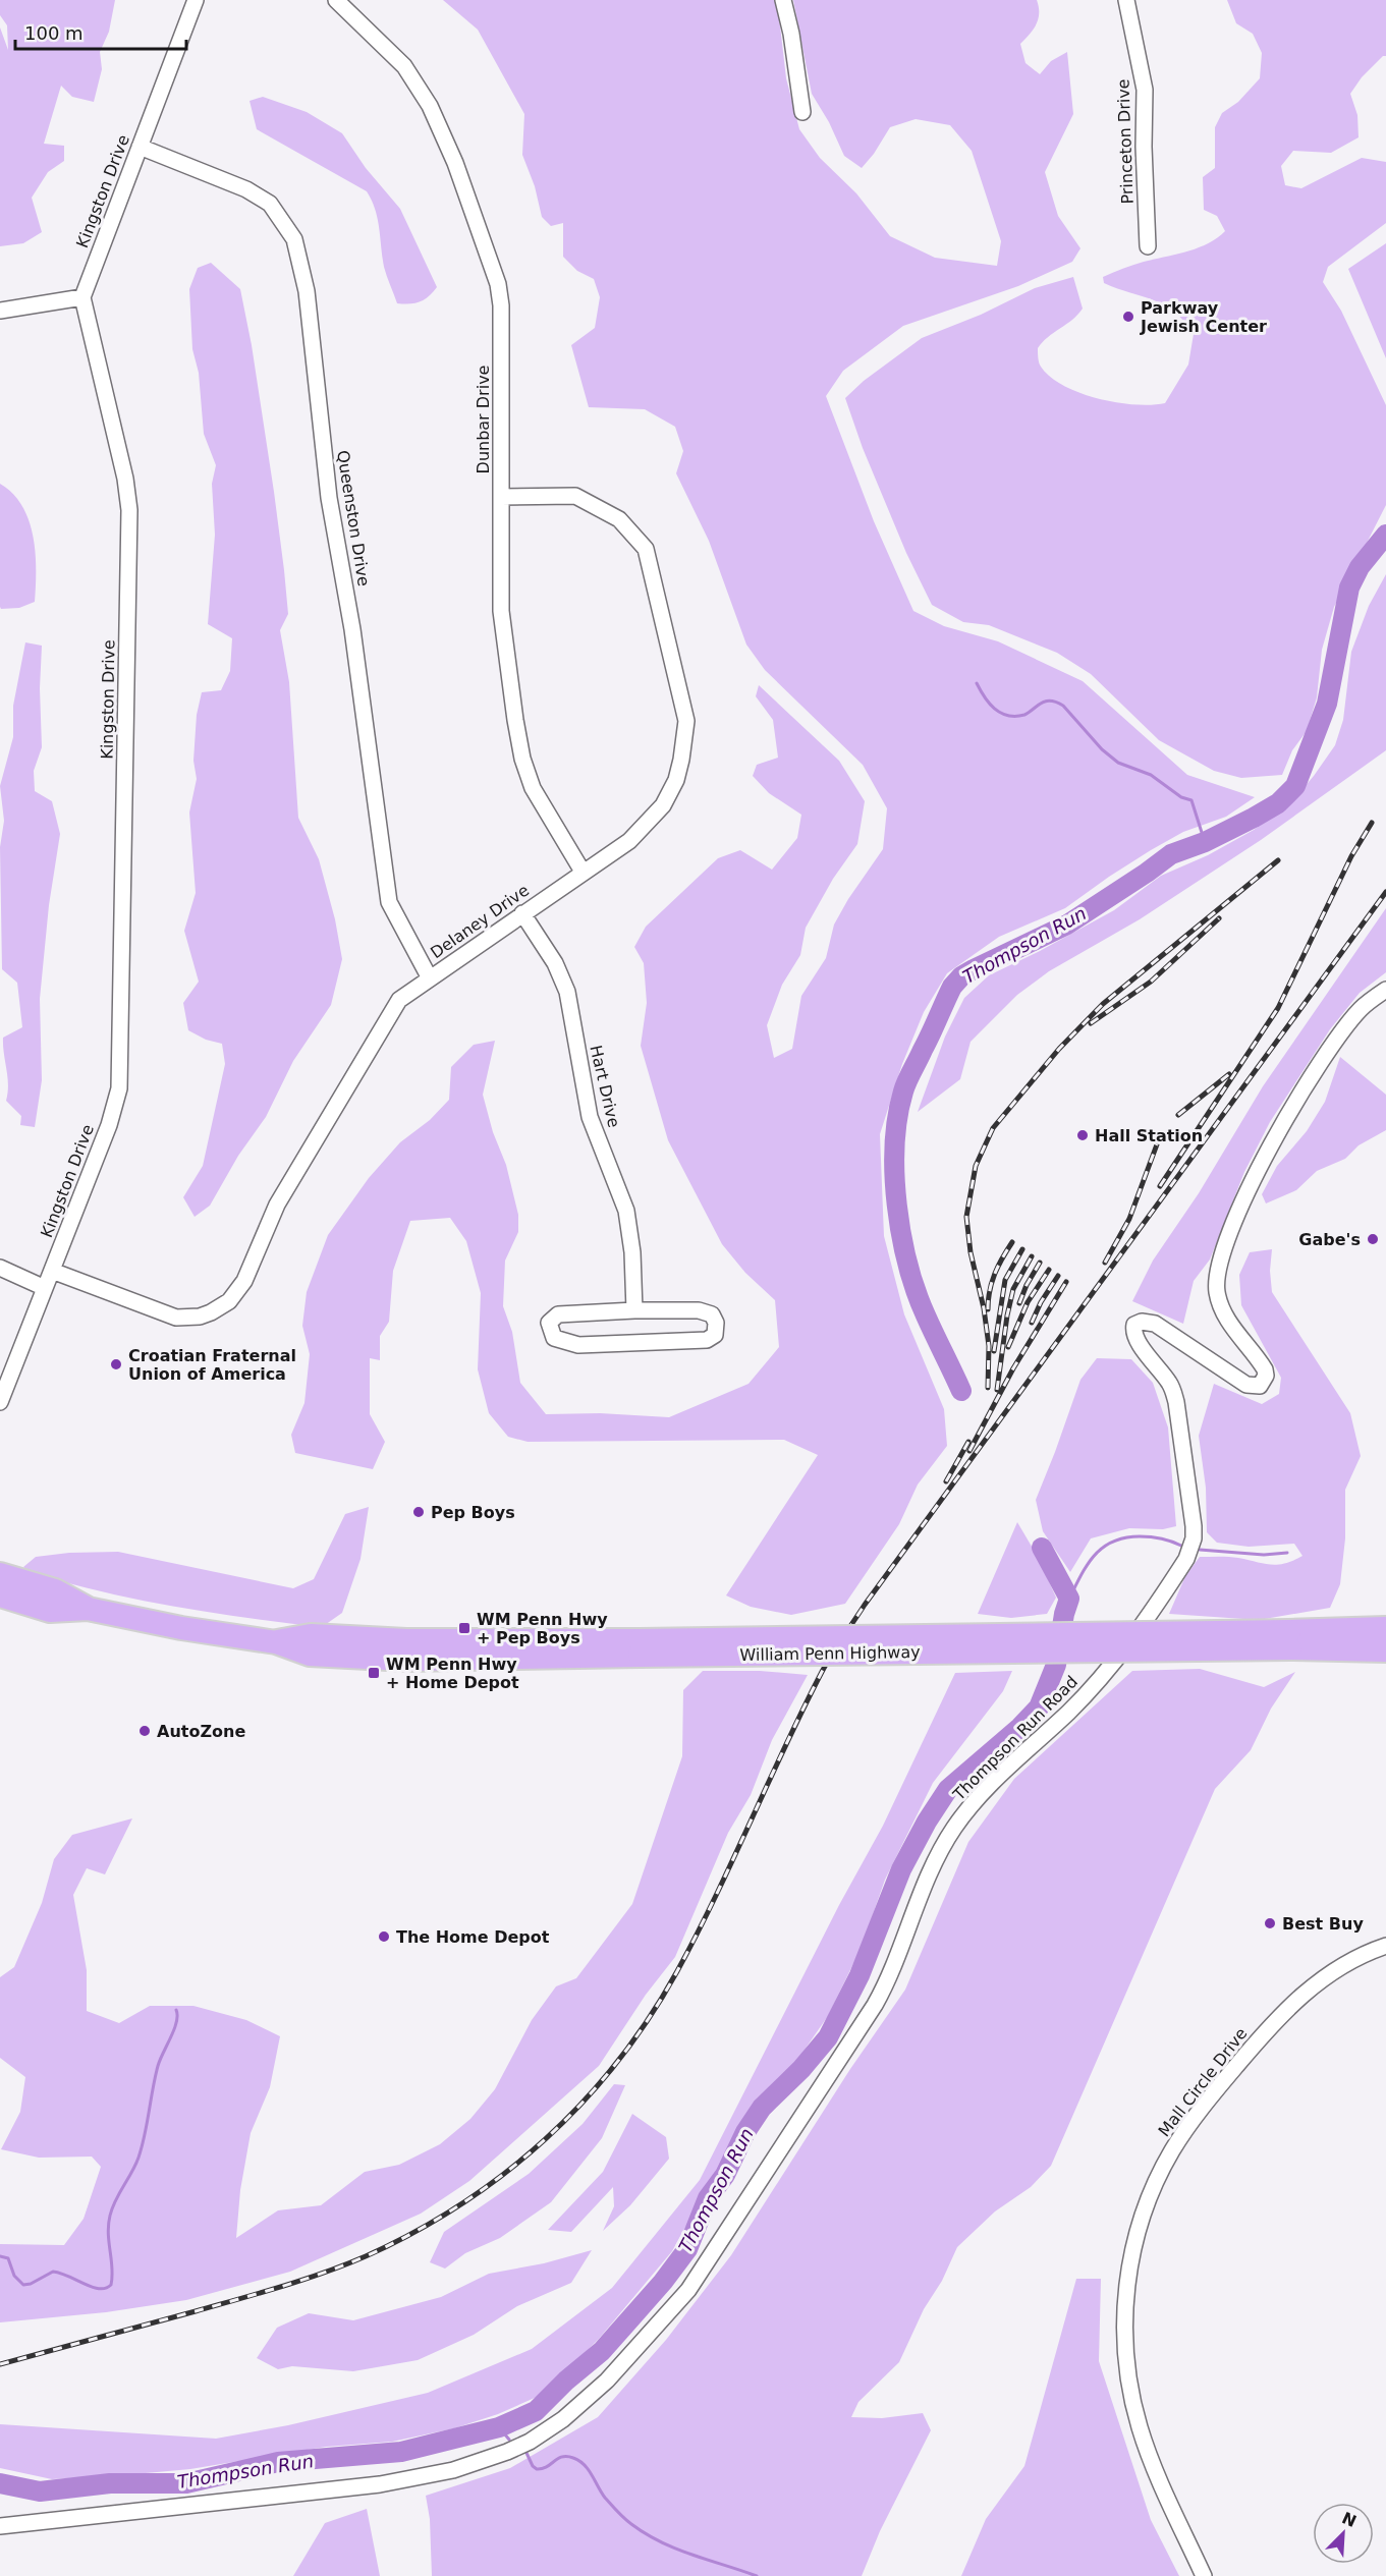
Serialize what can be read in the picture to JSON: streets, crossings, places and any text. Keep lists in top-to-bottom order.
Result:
{
  "streets": {
    "highway": ["William Penn Highway"],
    "street": [
      "Princeton Drive",
      "Kingston Drive",
      "Dunbar Drive",
      "Queenston Drive",
      "Delaney Drive",
      "Hart Drive",
      "Thompson Run Road",
      "Mall Circle Drive"
    ]
  },
  "crossings": [
    ["Kingston Drive", "Queenston Drive"],
    ["Kingston Drive", "Delaney Drive"],
    ["Dunbar Drive", "Delaney Drive"],
    ["Queenston Drive", "Delaney Drive"],
    ["Delaney Drive", "Hart Drive"]
  ],
  "water": ["Thompson Run"],
  "places": {
    "other": [
      "Parkway Jewish Center",
      "Hall Station",
      "Gabe's",
      "Croatian Fraternal Union of America",
      "Pep Boys",
      "AutoZone",
      "Best Buy",
      "The Home Depot"
    ],
    "transit": ["WM Penn Hwy + Pep Boys", "WM Penn Hwy + Home Depot"]
  },
  "scale_bar": "100 m",
  "north": "top right"
}
